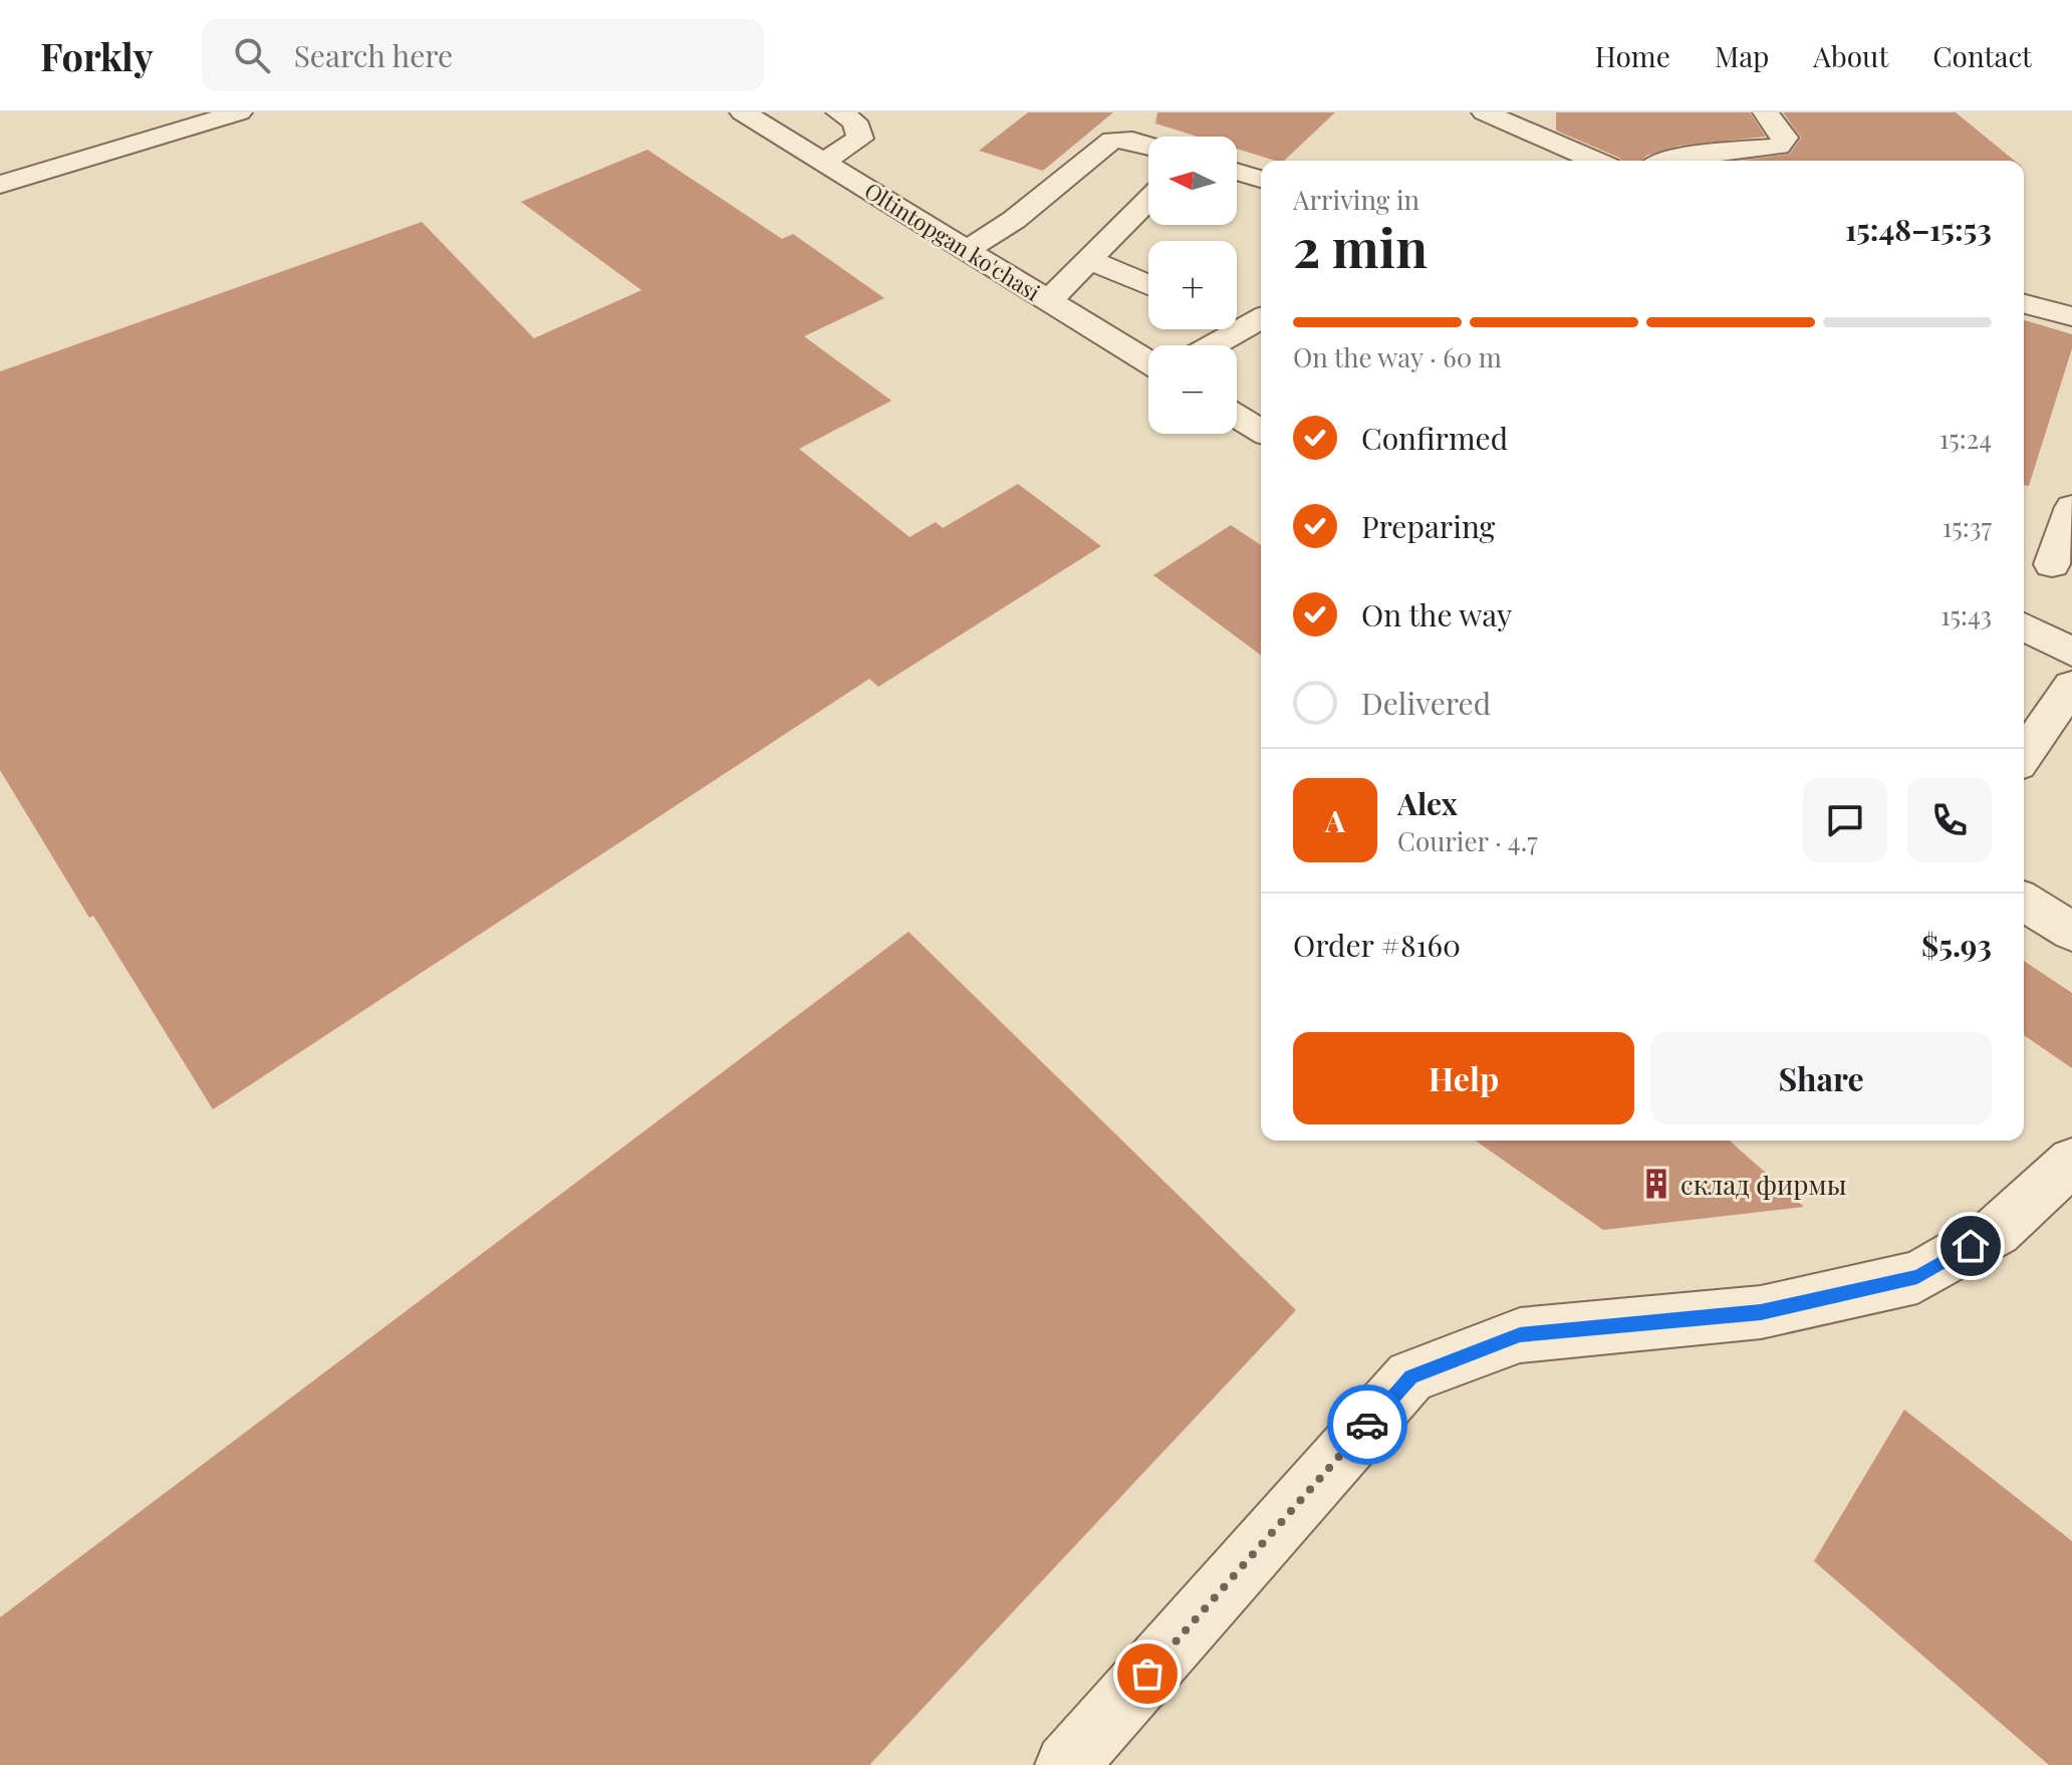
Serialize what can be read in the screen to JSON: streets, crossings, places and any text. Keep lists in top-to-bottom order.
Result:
{
  "streets": {
    "street": ["Oltintopgan ko'chasi"]
  },
  "places": {
    "building": ["склад фирмы"]
  },
  "north": "left",
  "page": {
    "header": "Forkly",
    "search": "Search here",
    "nav": [
      "Home",
      "Map",
      "About",
      "Contact"
    ],
    "map_buttons": ["+", "−"],
    "heading": ["2 min", "Arriving in", "15:48–15:53"],
    "panel": [
      "Alex",
      "Courier · 4.7",
      "Order #8160",
      "$5.93"
    ],
    "bar": "On the way · 60 m",
    "list": [
      ["Confirmed", "15:24"],
      ["Preparing", "15:37"],
      ["On the way", "15:43"],
      "Delivered"
    ],
    "round": "A",
    "buttons": ["Help", "Share"]
  }
}
